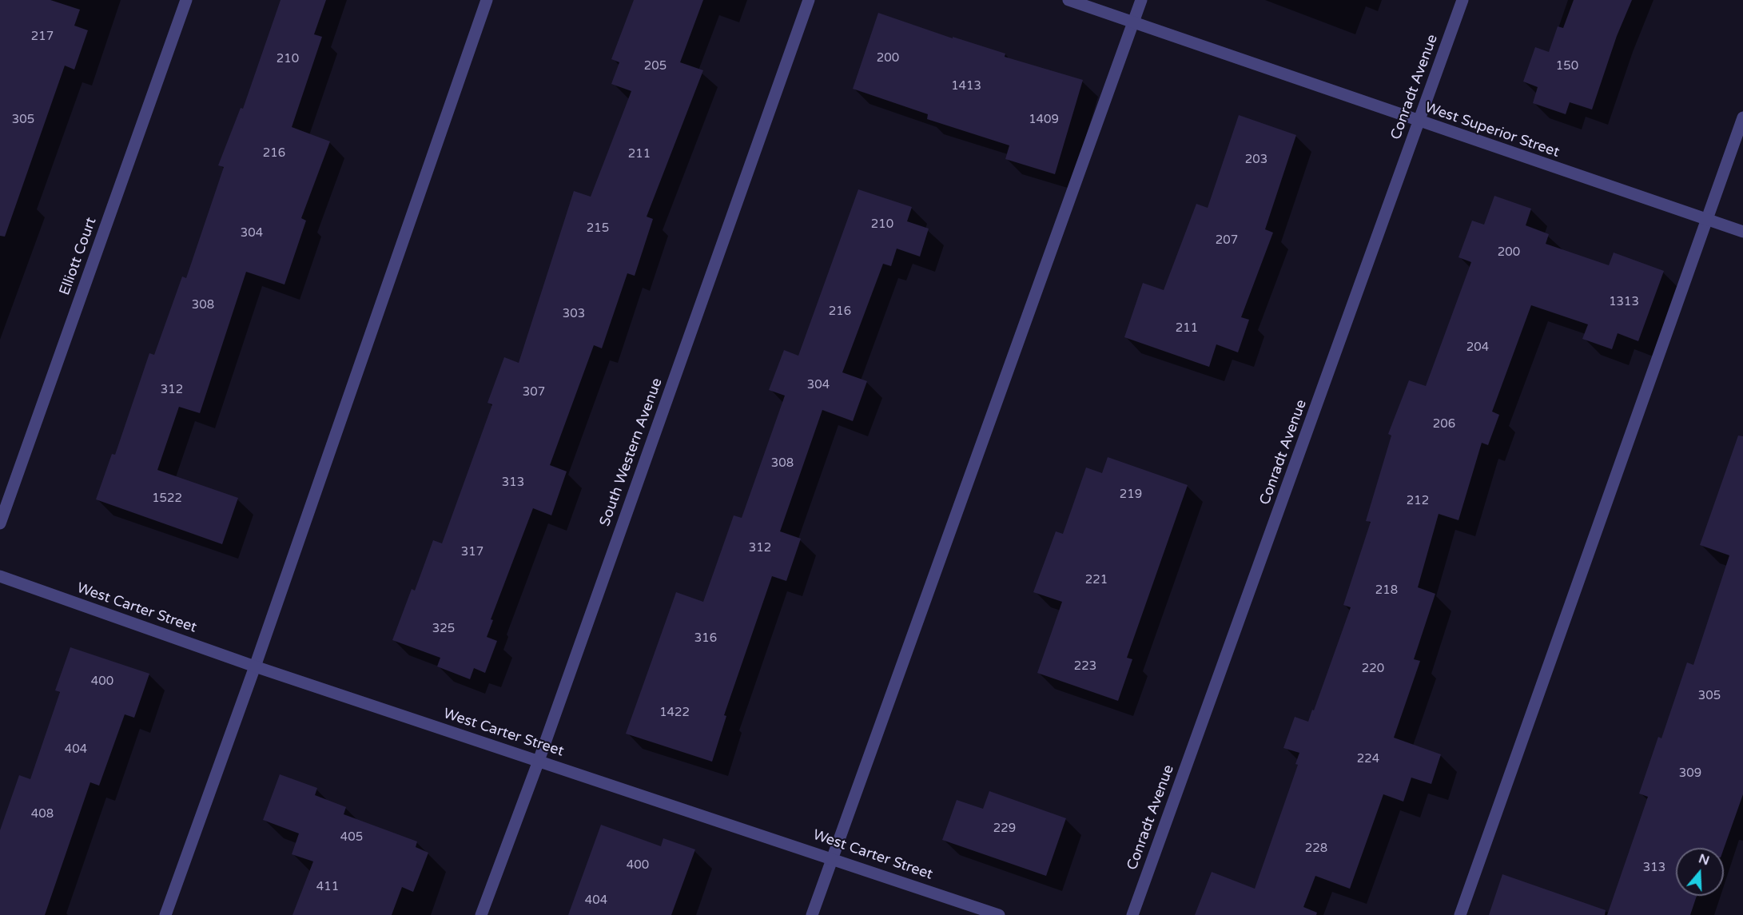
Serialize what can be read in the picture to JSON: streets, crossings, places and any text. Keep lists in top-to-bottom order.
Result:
{
  "streets": {
    "street": [
      "Conradt Avenue",
      "West Superior Street",
      "Elliott Court",
      "South Western Avenue",
      "West Carter Street"
    ]
  },
  "crossings": [
    ["Conradt Avenue", "West Superior Street"],
    ["South Western Avenue", "West Carter Street"]
  ],
  "house_numbers": [
    "217",
    "200",
    "210",
    "205",
    "150",
    "1413",
    "305",
    "1409",
    "216",
    "211",
    "203",
    "210",
    "215",
    "304",
    "207",
    "200",
    "1313",
    "308",
    "216",
    "303",
    "211",
    "204",
    "304",
    "312",
    "307",
    "206",
    "308",
    "313",
    "219",
    "1522",
    "212",
    "312",
    "317",
    "221",
    "218",
    "325",
    "316",
    "223",
    "220",
    "400",
    "305",
    "1422",
    "404",
    "224",
    "309",
    "408",
    "229",
    "405",
    "228",
    "400",
    "313",
    "411",
    "404"
  ],
  "north": "top"
}
